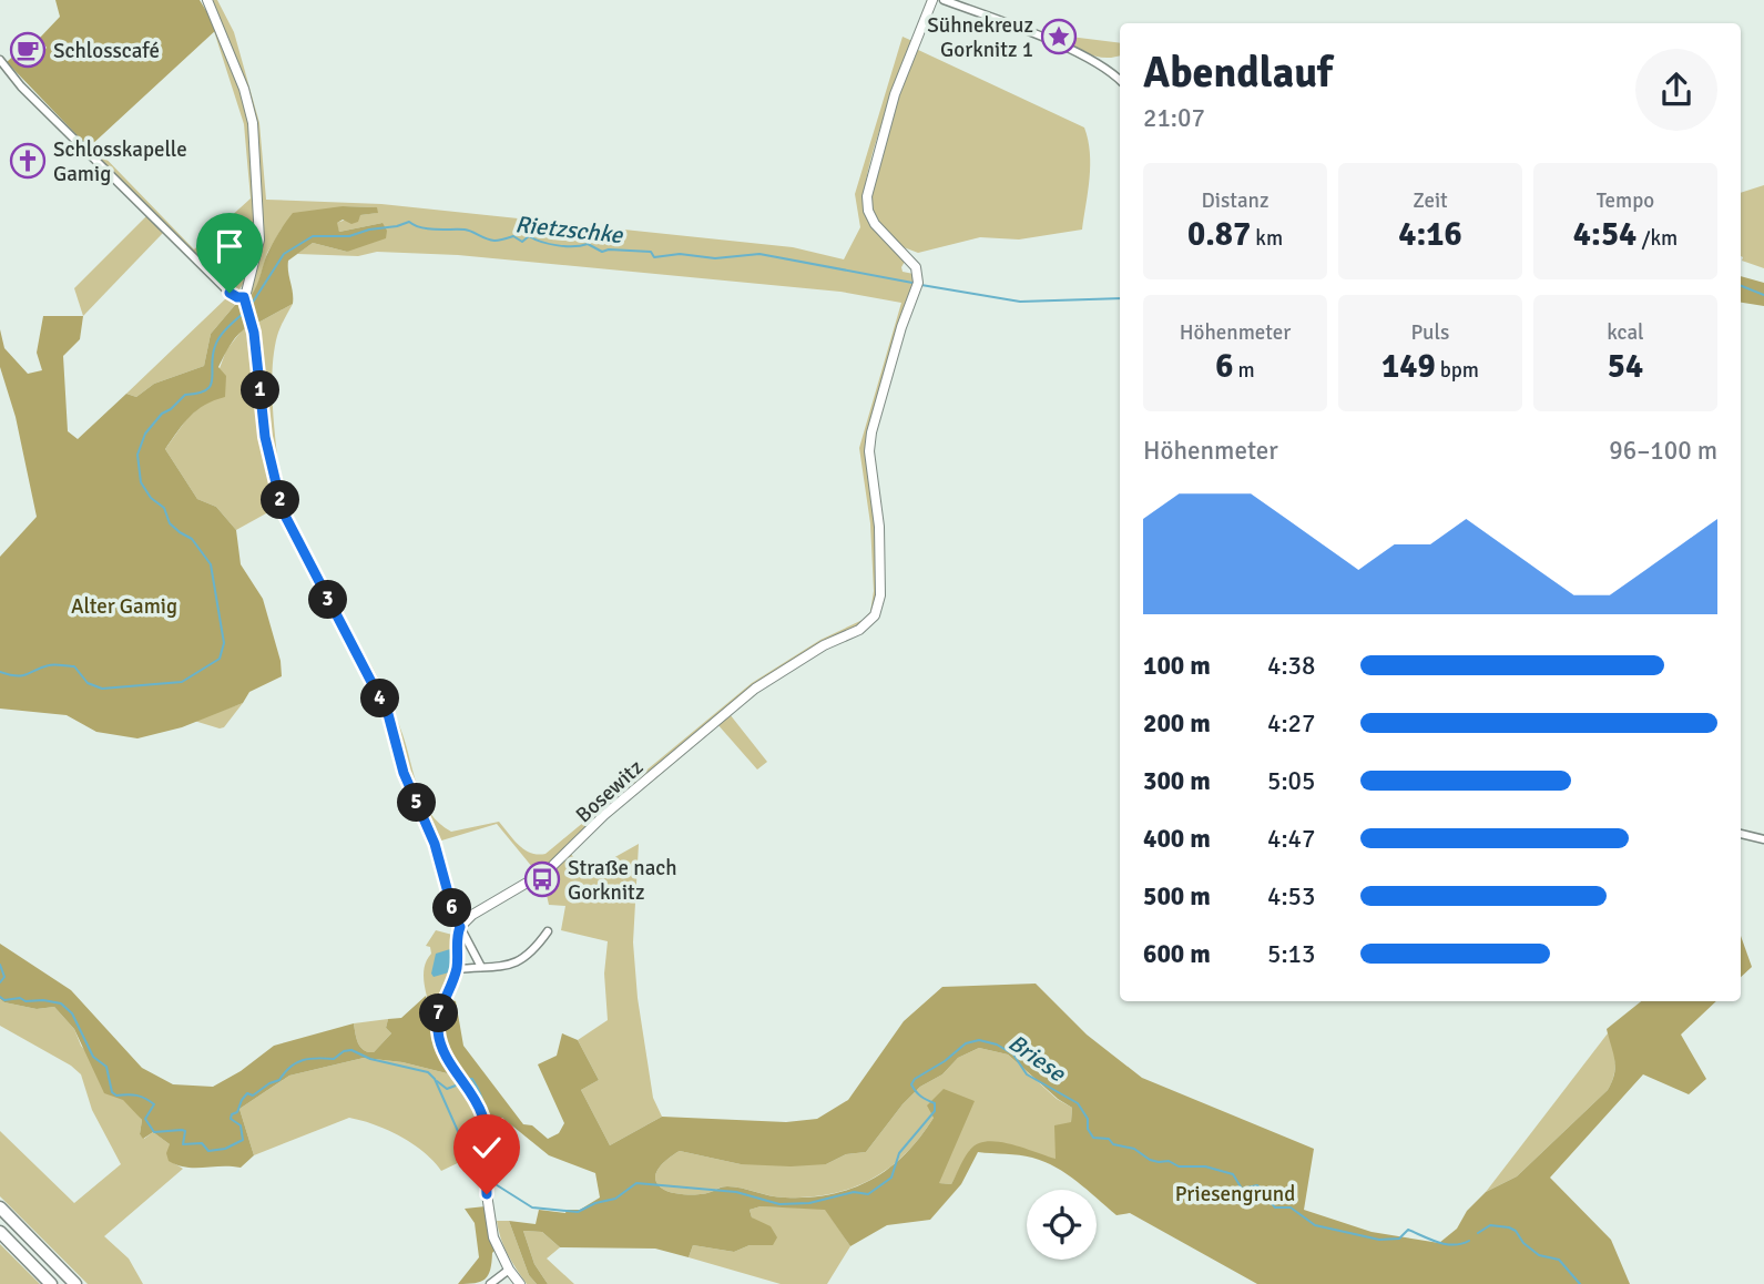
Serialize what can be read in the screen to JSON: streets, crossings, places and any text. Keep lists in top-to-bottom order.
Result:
{
  "streets": {
    "street": ["Bosewitz"]
  },
  "water": ["Rietzschke", "Briese"],
  "parks": ["Alter Gamig", "Priesengrund"],
  "places": {
    "place": ["Sühnekreuz Gorknitz 1"],
    "cafe": ["Schlosscafé"],
    "church": ["Schlosskapelle Gamig"],
    "bus stop": ["Straße nach Gorknitz"]
  },
  "page": {
    "heading": ["Abendlauf", "21:07"],
    "stats": [
      ["Distanz", "0.87 km"],
      ["Zeit", "4:16"],
      ["Tempo", "4:54 /km"],
      ["Höhenmeter", "6 m"],
      ["Puls", "149 bpm"],
      ["kcal", "54"]
    ],
    "pins": [
      "1",
      "2",
      "3",
      "4",
      "5",
      "6",
      "7"
    ],
    "chart": ["Höhenmeter", "96–100 m"],
    "list": [
      {
        "name": "100 m",
        "note": "4:38"
      },
      {
        "name": "200 m",
        "note": "4:27"
      },
      {
        "name": "300 m",
        "note": "5:05"
      },
      {
        "name": "400 m",
        "note": "4:47"
      },
      {
        "name": "500 m",
        "note": "4:53"
      },
      {
        "name": "600 m",
        "note": "5:13"
      }
    ]
  }
}
